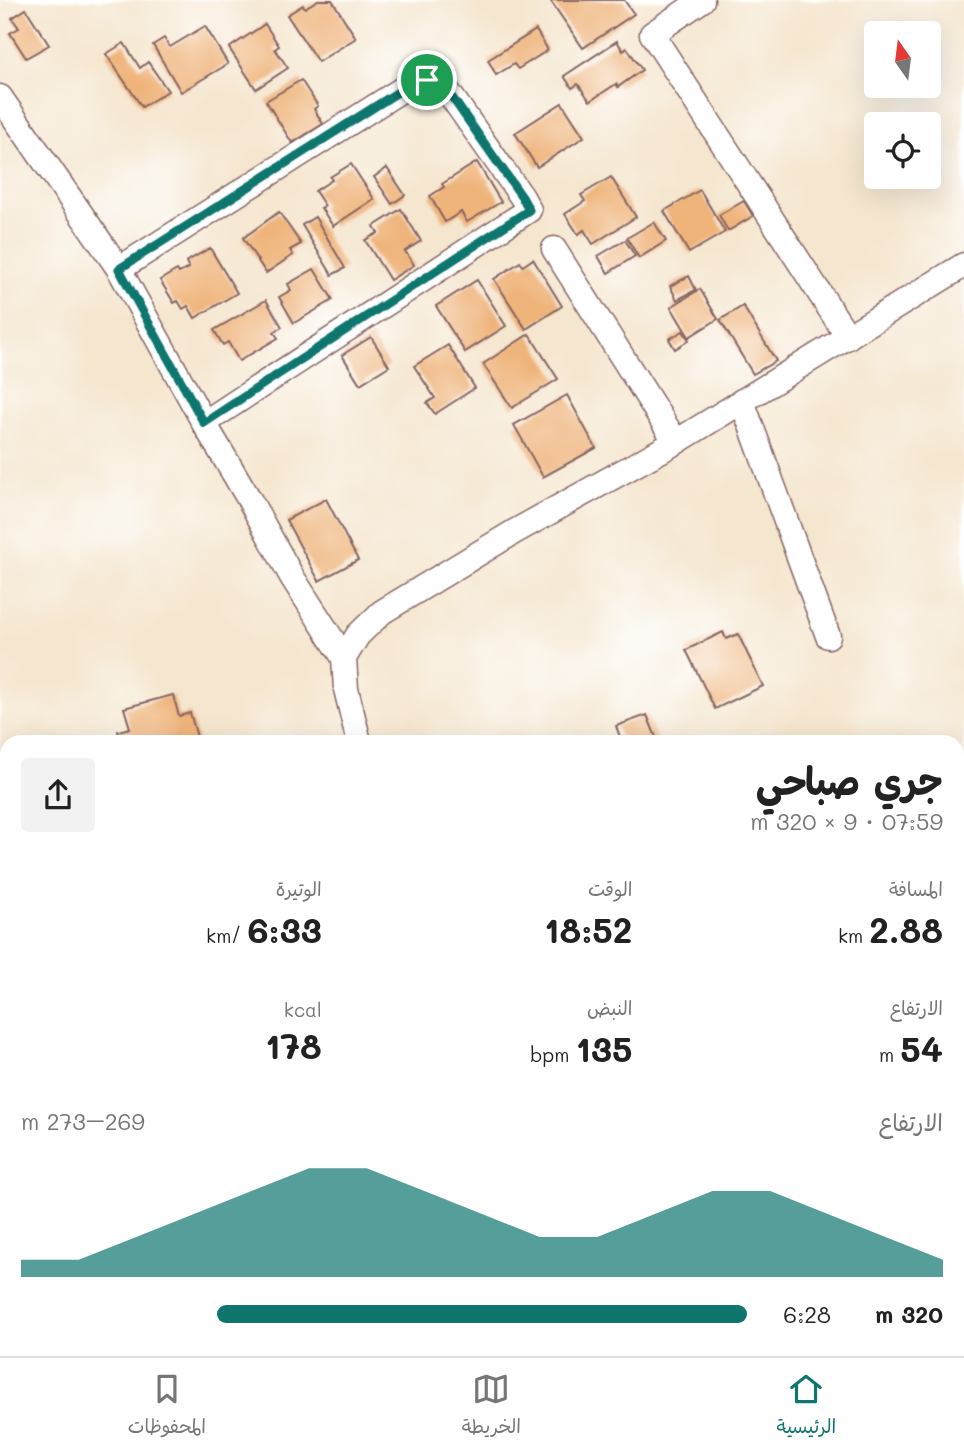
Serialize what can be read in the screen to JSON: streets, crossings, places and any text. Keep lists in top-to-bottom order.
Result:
{
  "north": "top",
  "page": {
    "heading": ["جري صباحي", "07:59 · 9 × 320 m"],
    "stats": [
      ["المسافة", "2.88 km"],
      ["الوقت", "18:52"],
      ["الوتيرة", "6:33 /km"],
      ["الارتفاع", "54 m"],
      ["النبض", "135 bpm"],
      ["kcal", "178"]
    ],
    "chart": ["الارتفاع", "269–273 m"],
    "list": [
      {
        "name": "320 m",
        "note": "6:28"
      }
    ],
    "tabs": ["الرئيسية", "الخريطة", "المحفوظات"]
  }
}
